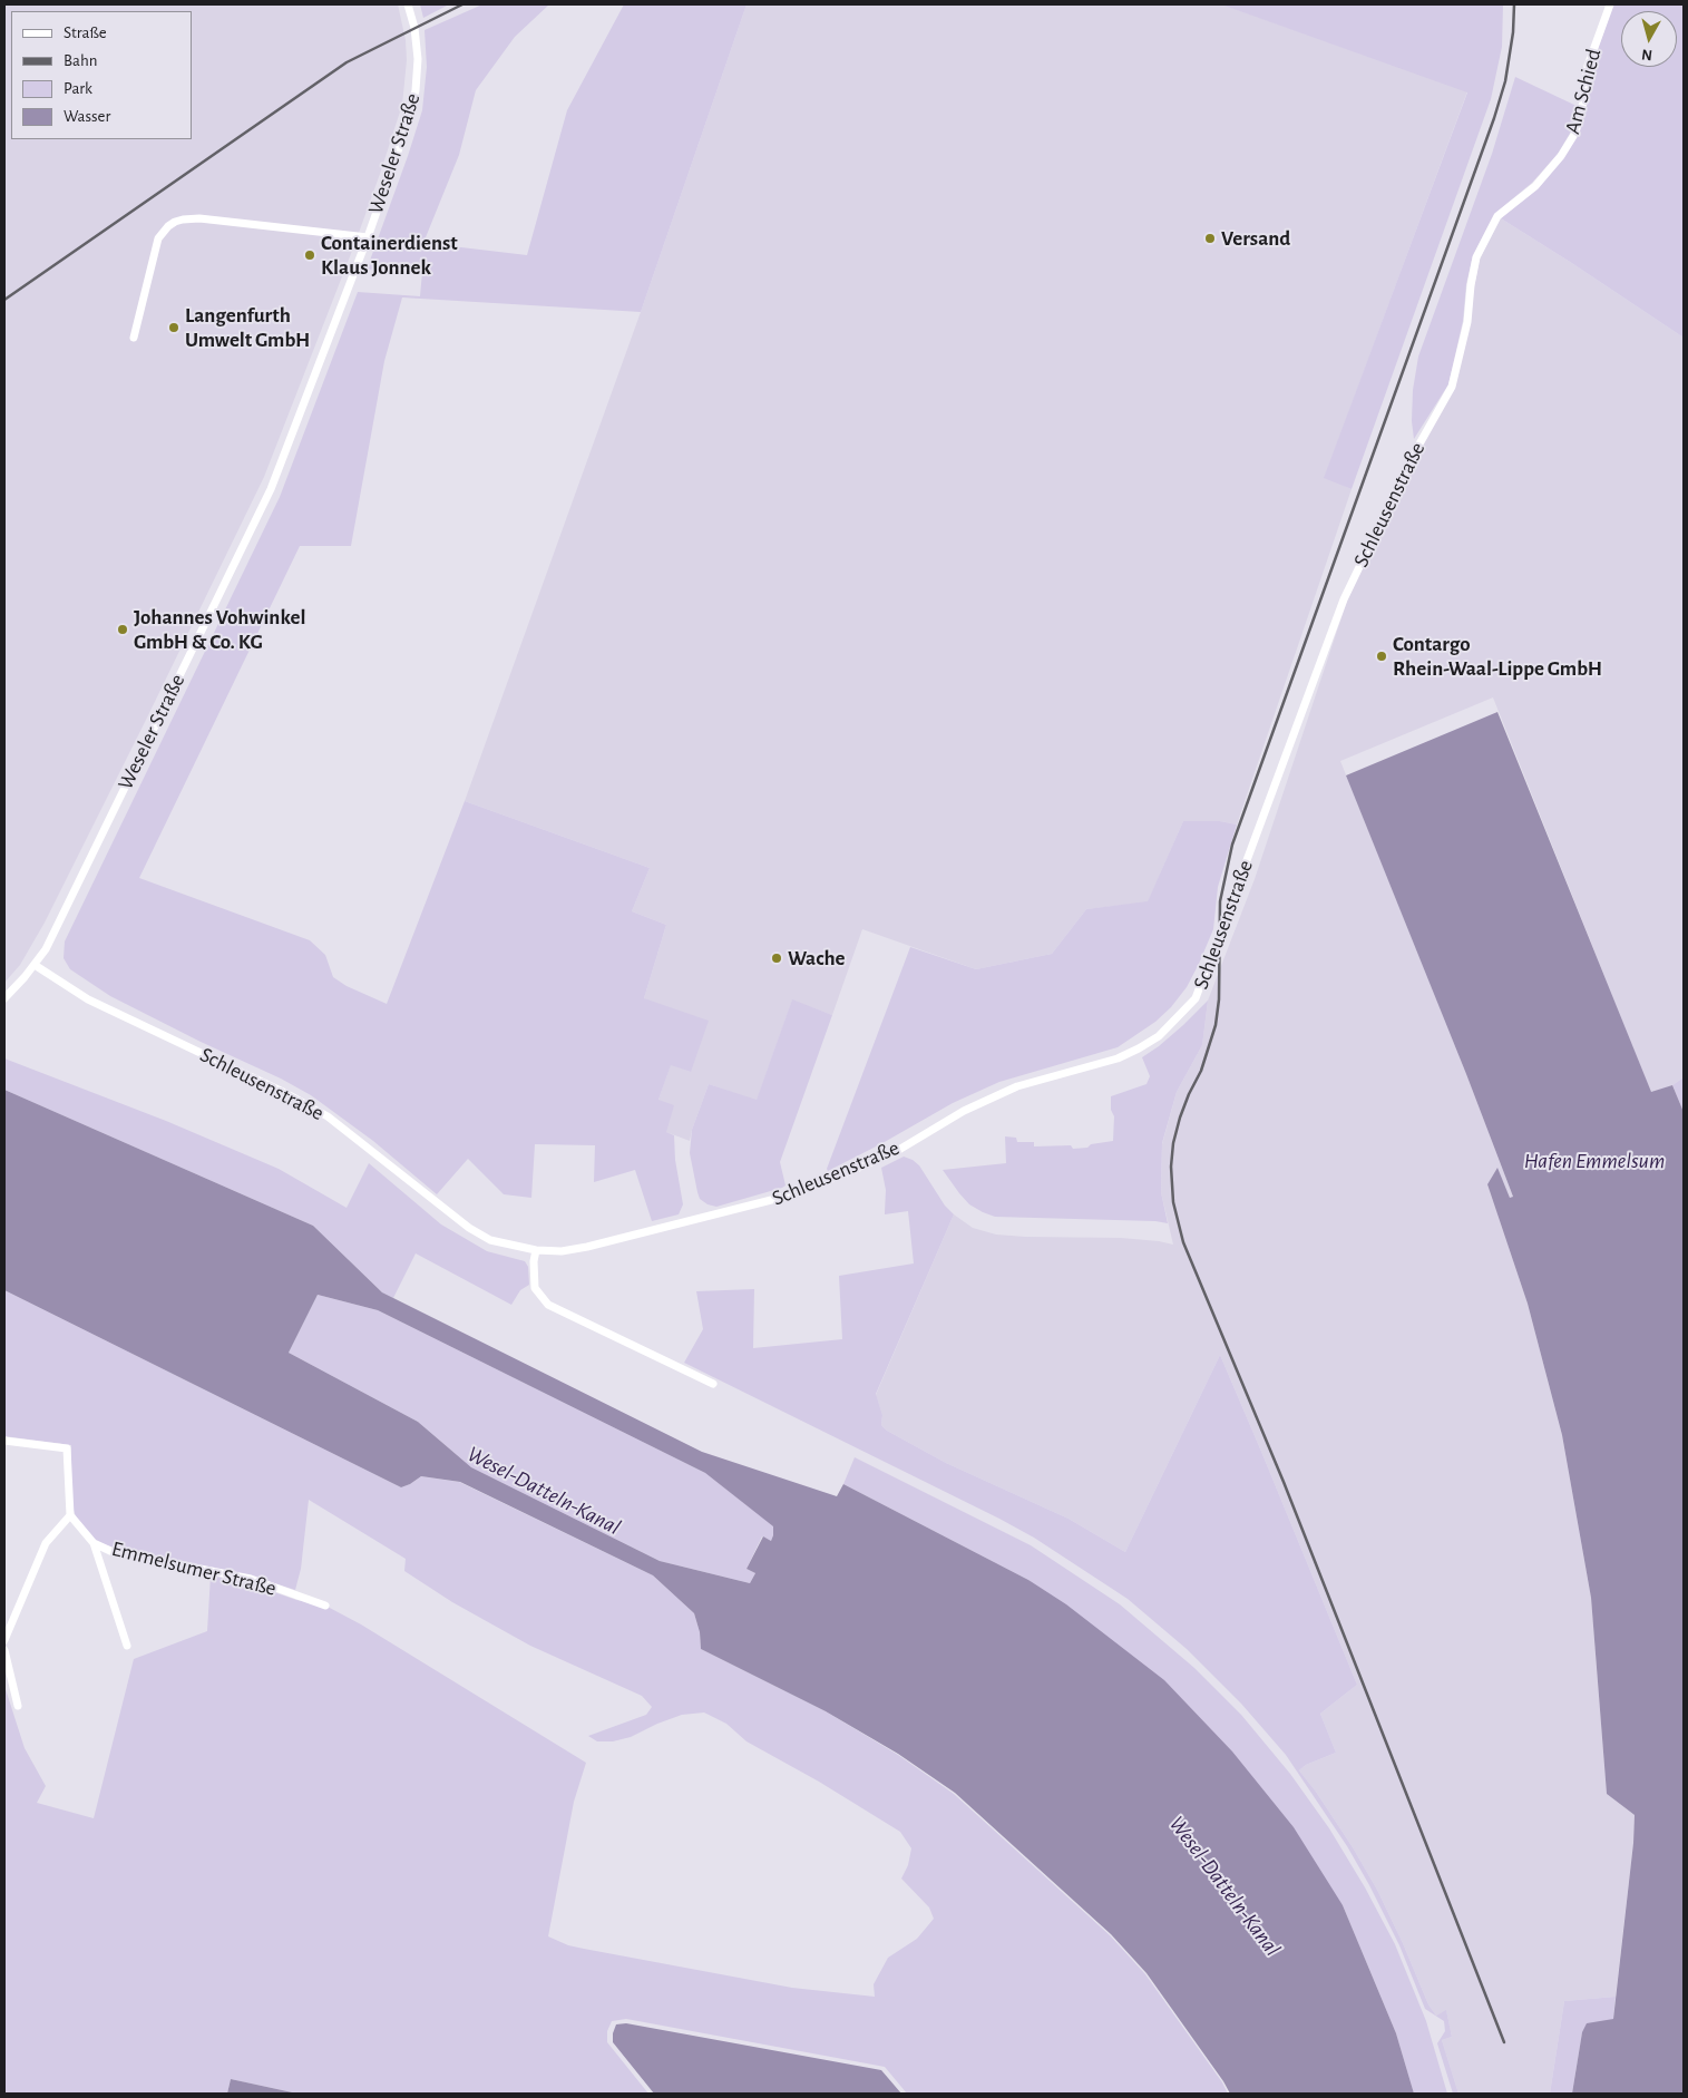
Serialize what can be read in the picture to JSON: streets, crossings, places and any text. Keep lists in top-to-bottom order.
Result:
{
  "streets": {
    "street": [
      "Am Schied",
      "Weseler Straße",
      "Schleusenstraße",
      "Emmelsumer Straße"
    ]
  },
  "crossings": [
    ["Am Schied", "Schleusenstraße"],
    ["Weseler Straße", "Schleusenstraße"]
  ],
  "water": ["Hafen Emmelsum", "Wesel-Datteln-Kanal"],
  "places": [
    "Versand",
    "Containerdienst Klaus Jonnek",
    "Langenfurth Umwelt GmbH",
    "Johannes Vohwinkel GmbH & Co. KG",
    "Contargo Rhein-Waal-Lippe GmbH",
    "Wache"
  ],
  "legend": [
    "Straße",
    "Bahn",
    "Park",
    "Wasser"
  ],
  "north": "bottom"
}
